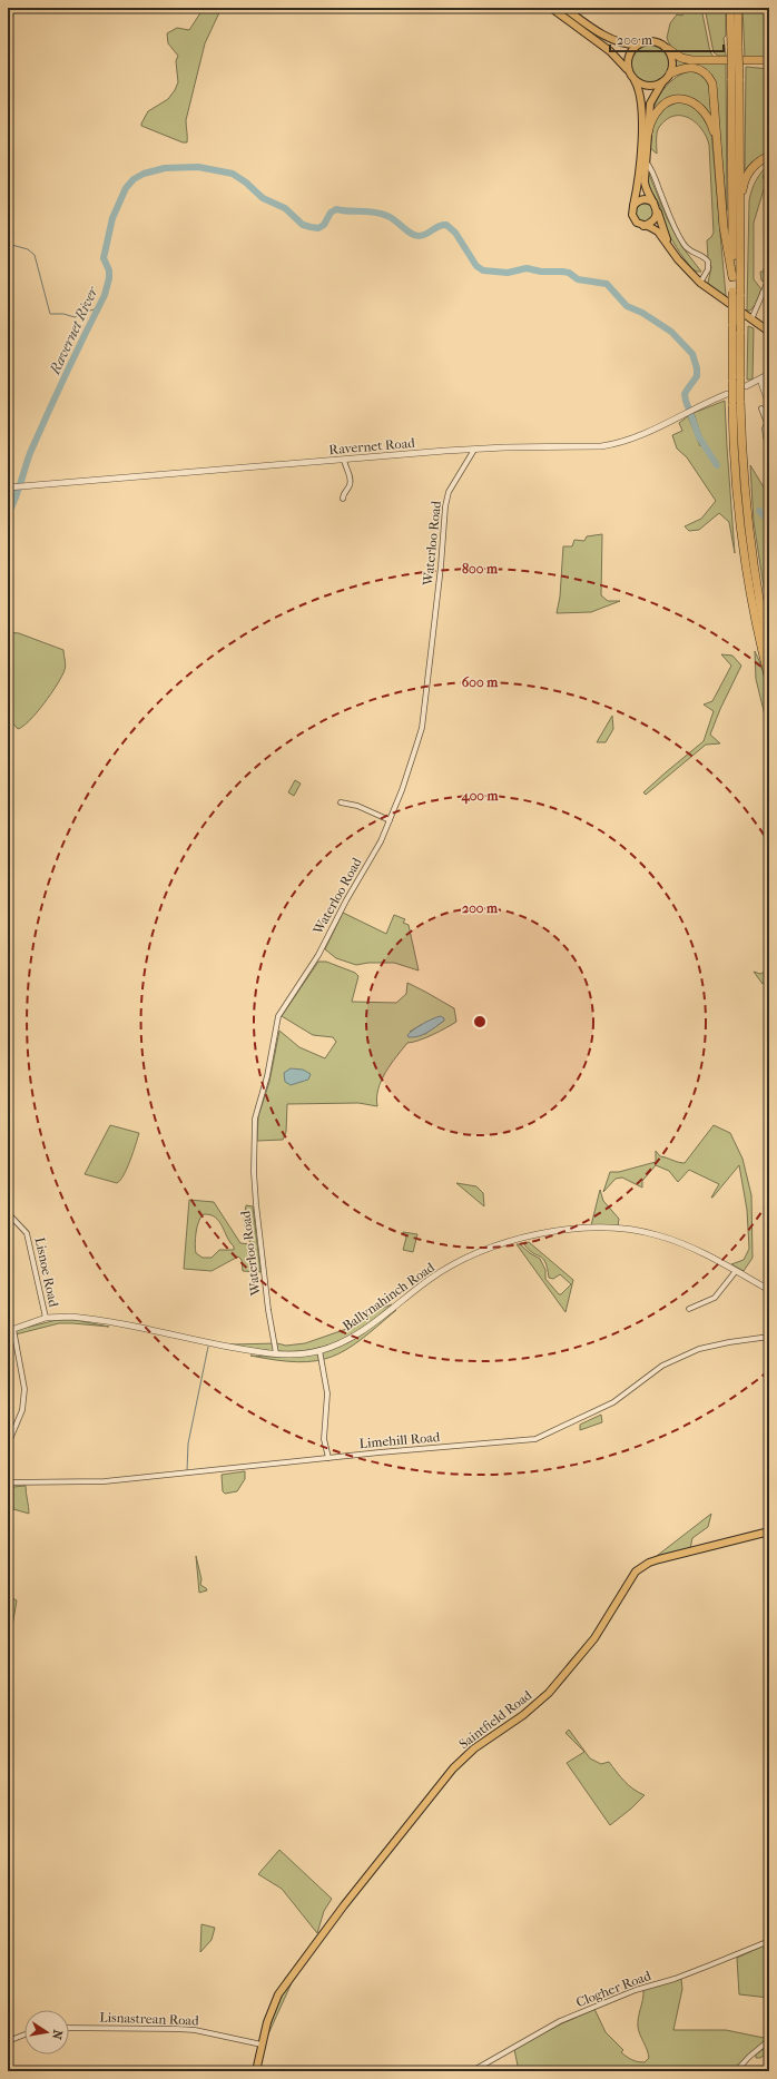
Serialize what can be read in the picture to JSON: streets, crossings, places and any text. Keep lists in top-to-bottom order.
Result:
{
  "streets": {
    "main road": ["Saintfield Road"],
    "street": [
      "Ravernet Road",
      "Waterloo Road",
      "Lisnoe Road",
      "Ballynahinch Road",
      "Limehill Road",
      "Clogher Road",
      "Lisnastrean Road"
    ]
  },
  "crossings": [
    ["Ravernet Road", "Waterloo Road"],
    ["Waterloo Road", "Ballynahinch Road"],
    ["Lisnoe Road", "Ballynahinch Road"],
    ["Saintfield Road", "Lisnastrean Road"]
  ],
  "water": ["Ravernet River"],
  "scale_bar": "200 m",
  "north": "right",
  "rings": [
    "800 m",
    "600 m",
    "400 m",
    "200 m"
  ]
}
